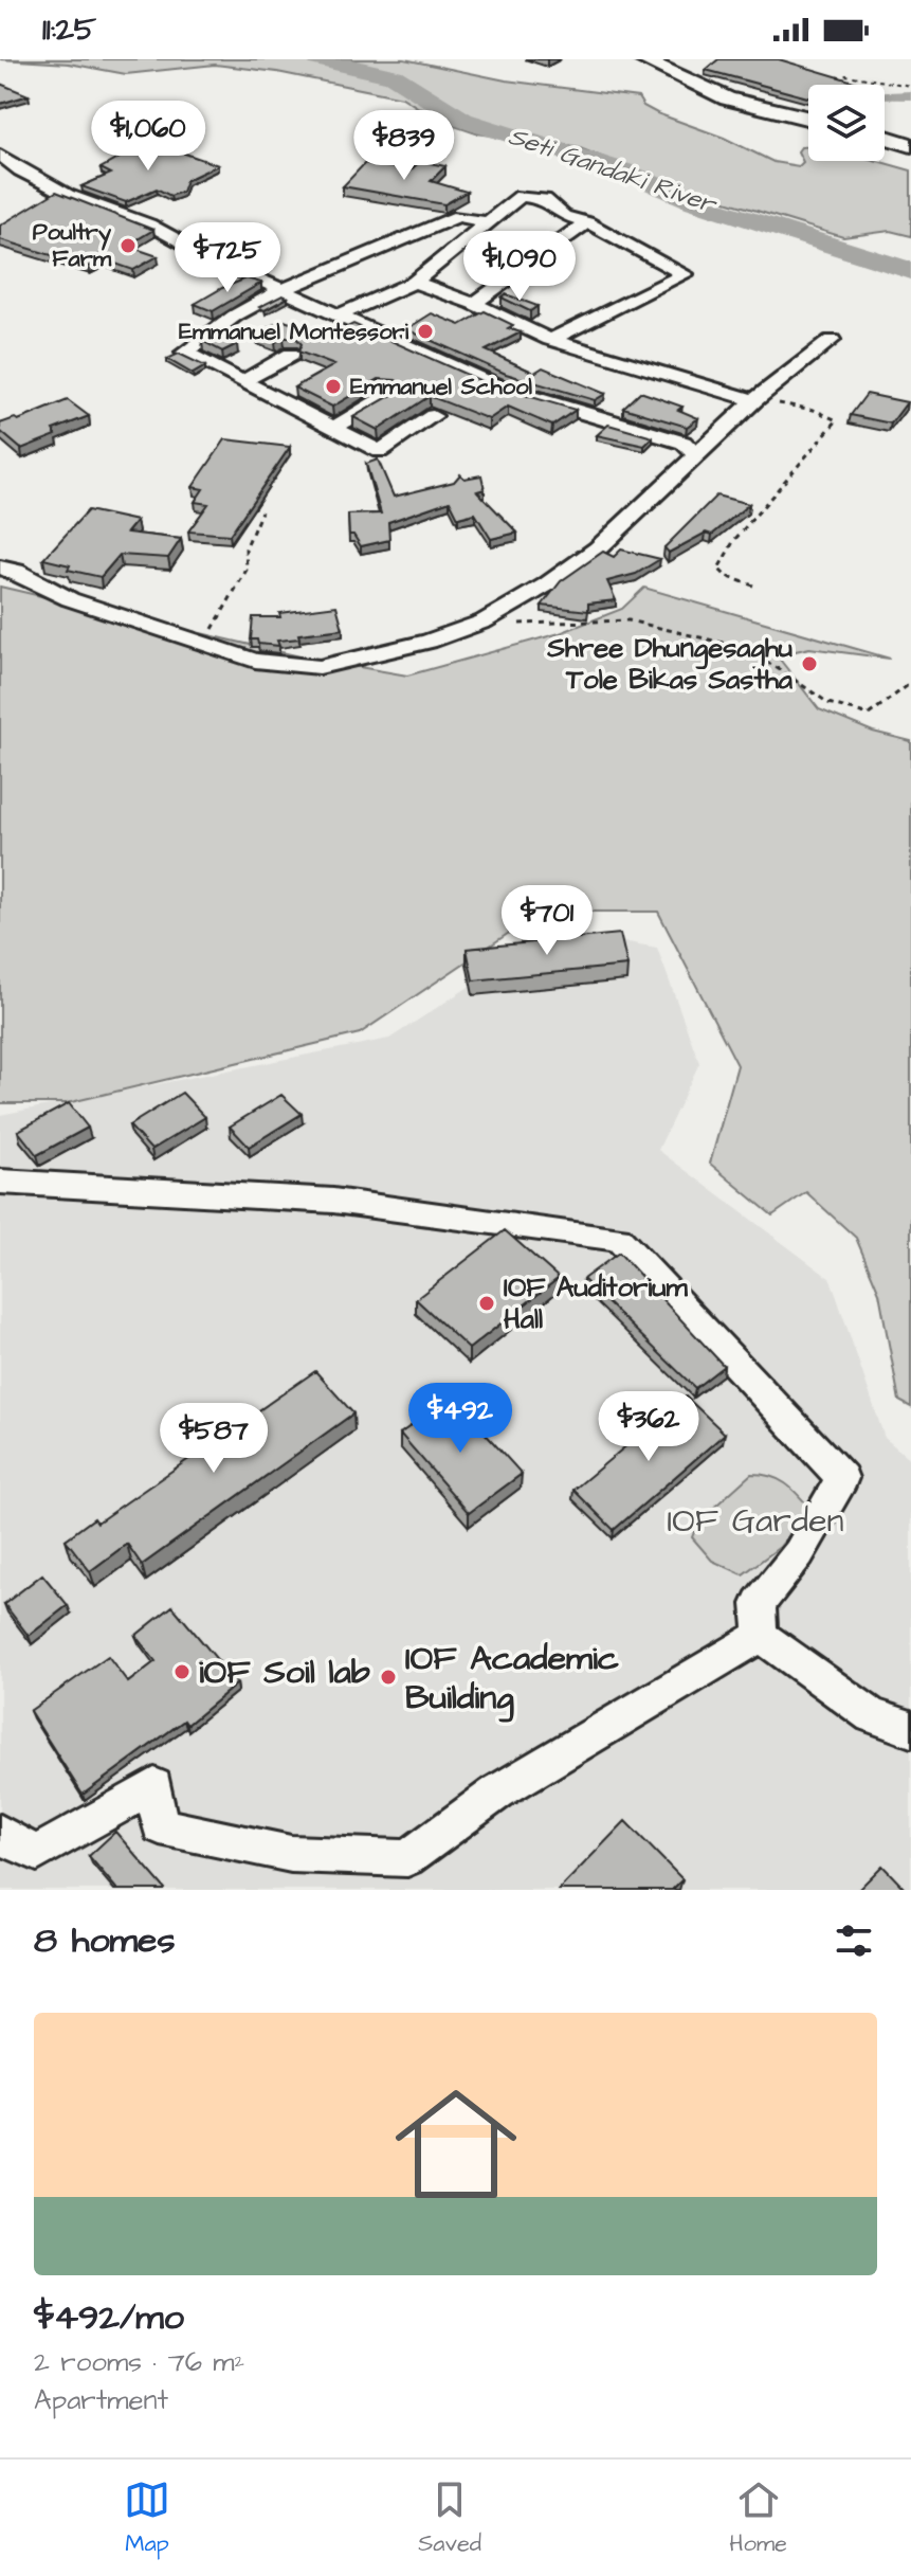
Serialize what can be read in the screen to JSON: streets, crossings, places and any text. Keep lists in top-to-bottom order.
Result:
{
  "water": ["Seti Gandaki River"],
  "parks": ["IOF Garden"],
  "places": [
    "Poultry Farm",
    "Emmanuel Montessori",
    "Emmanuel School",
    "Shree Dhungesaghu Tole Bikas Sastha",
    "IOF Auditorium Hall",
    "iOF Soil lab",
    "IOF Academic Building"
  ],
  "page": {
    "status": "11:25",
    "price": [
      "$1,060",
      "$839",
      "$725",
      "$1,090",
      "$701",
      "$492",
      "$362",
      "$587"
    ],
    "heading": "8 homes",
    "list": [
      {
        "name": "$492/mo",
        "note": "2 rooms · 76 m² · Apartment"
      }
    ],
    "tabs": ["Map", "Saved", "Home"]
  }
}
